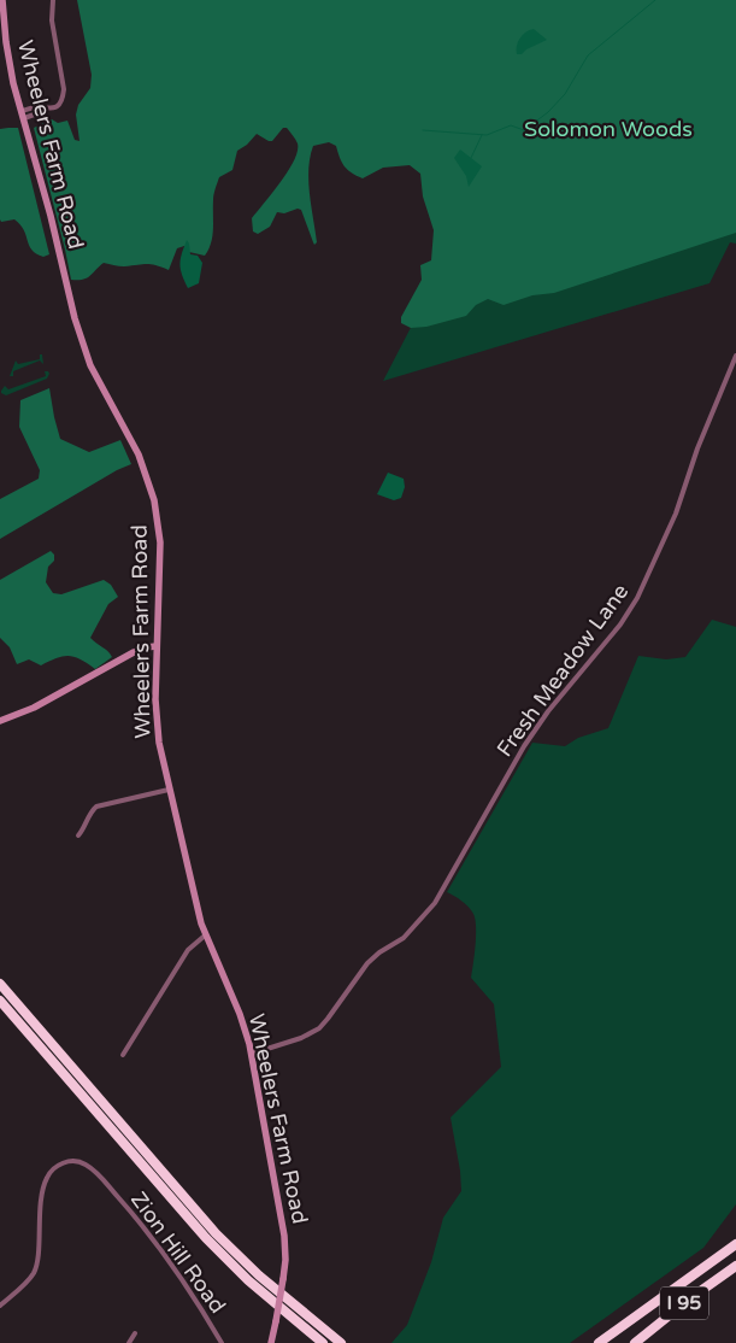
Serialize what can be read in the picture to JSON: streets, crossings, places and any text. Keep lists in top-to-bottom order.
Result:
{
  "streets": {
    "highway": ["I 95"],
    "main road": ["Wheelers Farm Road"],
    "street": ["Fresh Meadow Lane", "Zion Hill Road"]
  },
  "crossings": [
    ["Wheelers Farm Road", "Fresh Meadow Lane"]
  ],
  "parks": ["Solomon Woods"]
}
